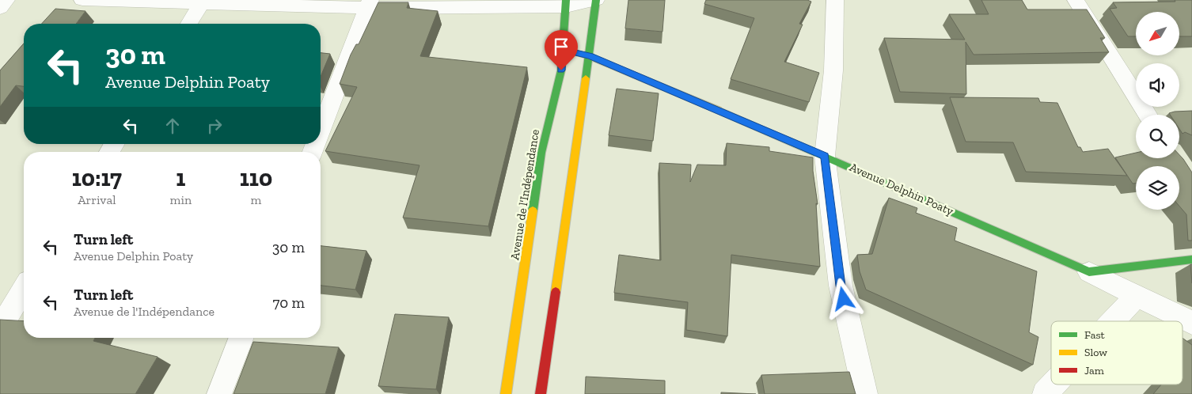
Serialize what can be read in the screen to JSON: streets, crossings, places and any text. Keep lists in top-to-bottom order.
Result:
{
  "streets": {
    "street": ["Avenue Delphin Poaty", "Avenue de l'Indépendance"]
  },
  "crossings": [
    ["Avenue Delphin Poaty", "Avenue de l'Indépendance"]
  ],
  "legend": ["Fast", "Slow", "Jam"],
  "north": "bottom left",
  "page": {
    "turn": ["30 m", "Avenue Delphin Poaty"],
    "eta": [
      "10:17",
      "Arrival",
      "1",
      "min",
      "110",
      "m"
    ],
    "list": [
      {
        "name": "Turn left",
        "note": "Avenue Delphin Poaty",
        "value": "30 m"
      },
      {
        "name": "Turn left",
        "note": "Avenue de l'Indépendance",
        "value": "70 m"
      }
    ]
  }
}
